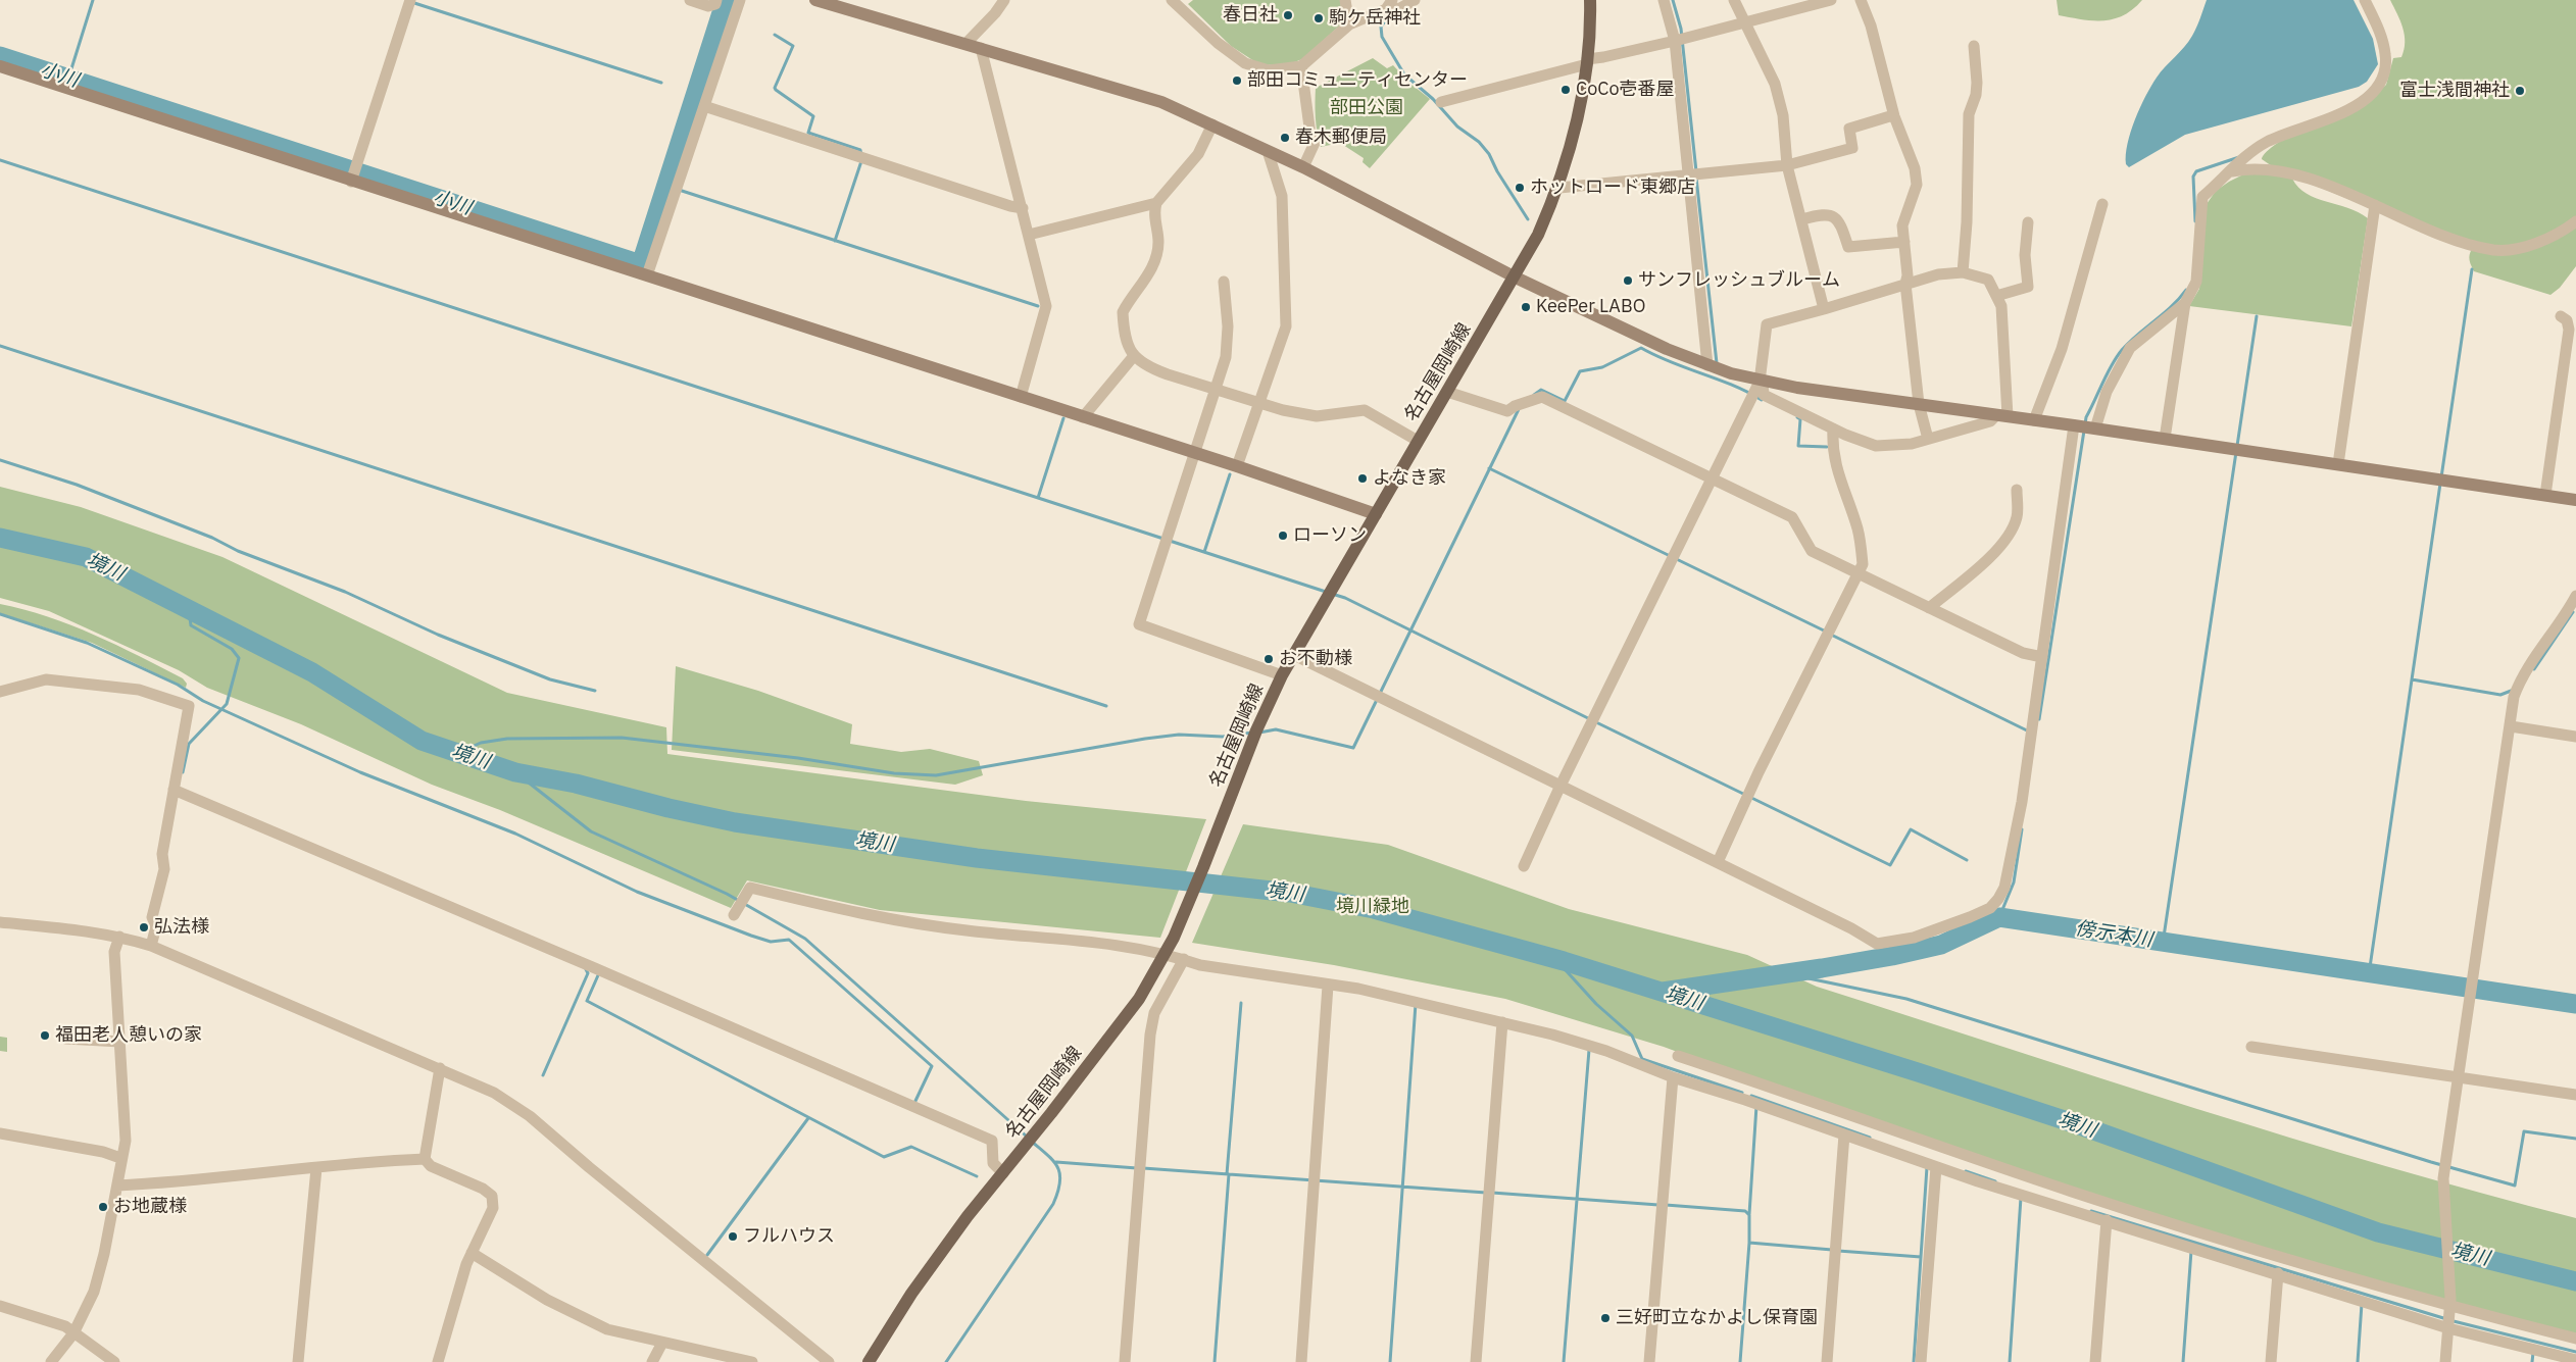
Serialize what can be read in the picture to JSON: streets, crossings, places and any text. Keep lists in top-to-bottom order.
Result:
{
  "streets": {
    "main road": ["名古屋岡崎線"]
  },
  "water": ["小川", "境川", "傍示本川"],
  "parks": ["部田公園", "境川緑地"],
  "places": [
    "春日社",
    "駒ケ岳神社",
    "部田コミュニティセンター",
    "CoCo壱番屋",
    "富士浅間神社",
    "春木郵便局",
    "ホットロード東郷店",
    "サンフレッシュブルーム",
    "KeePer LABO",
    "よなき家",
    "ローソン",
    "お不動様",
    "弘法様",
    "福田老人憩いの家",
    "お地蔵様",
    "フルハウス",
    "三好町立なかよし保育園"
  ]
}
